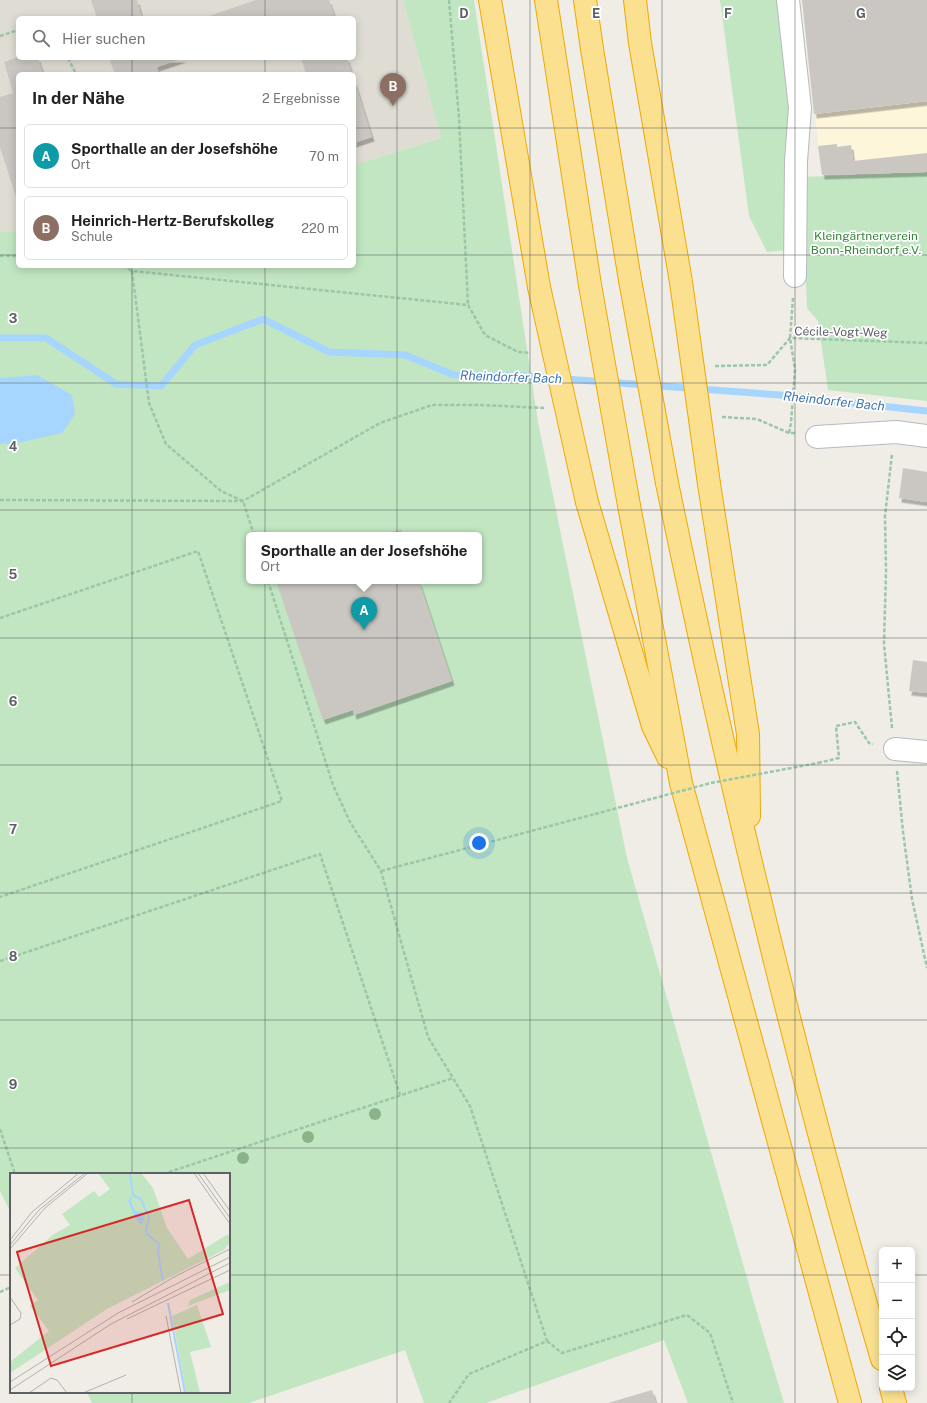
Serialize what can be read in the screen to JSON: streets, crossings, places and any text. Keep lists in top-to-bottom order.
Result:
{
  "streets": {
    "path": ["Cécile-Vogt-Weg"]
  },
  "water": ["Rheindorfer Bach"],
  "parks": ["Kleingärtnerverein Bonn-Rheindorf e.V."],
  "page": {
    "search": "Hier suchen",
    "heading": ["In der Nähe", "2 Ergebnisse"],
    "pins": ["B", "A"],
    "list": [
      {
        "mark": "A",
        "name": "Sporthalle an der Josefshöhe",
        "note": "Ort",
        "value": "70 m"
      },
      {
        "mark": "B",
        "name": "Heinrich-Hertz-Berufskolleg",
        "note": "Schule",
        "value": "220 m"
      }
    ],
    "popup": ["Sporthalle an der Josefshöhe", "Ort"],
    "map_buttons": ["+", "−"]
  },
  "grid": {
    "columns": [
      "D",
      "E",
      "F",
      "G"
    ],
    "rows": [
      "3",
      "4",
      "5",
      "6",
      "7",
      "8",
      "9"
    ]
  }
}
